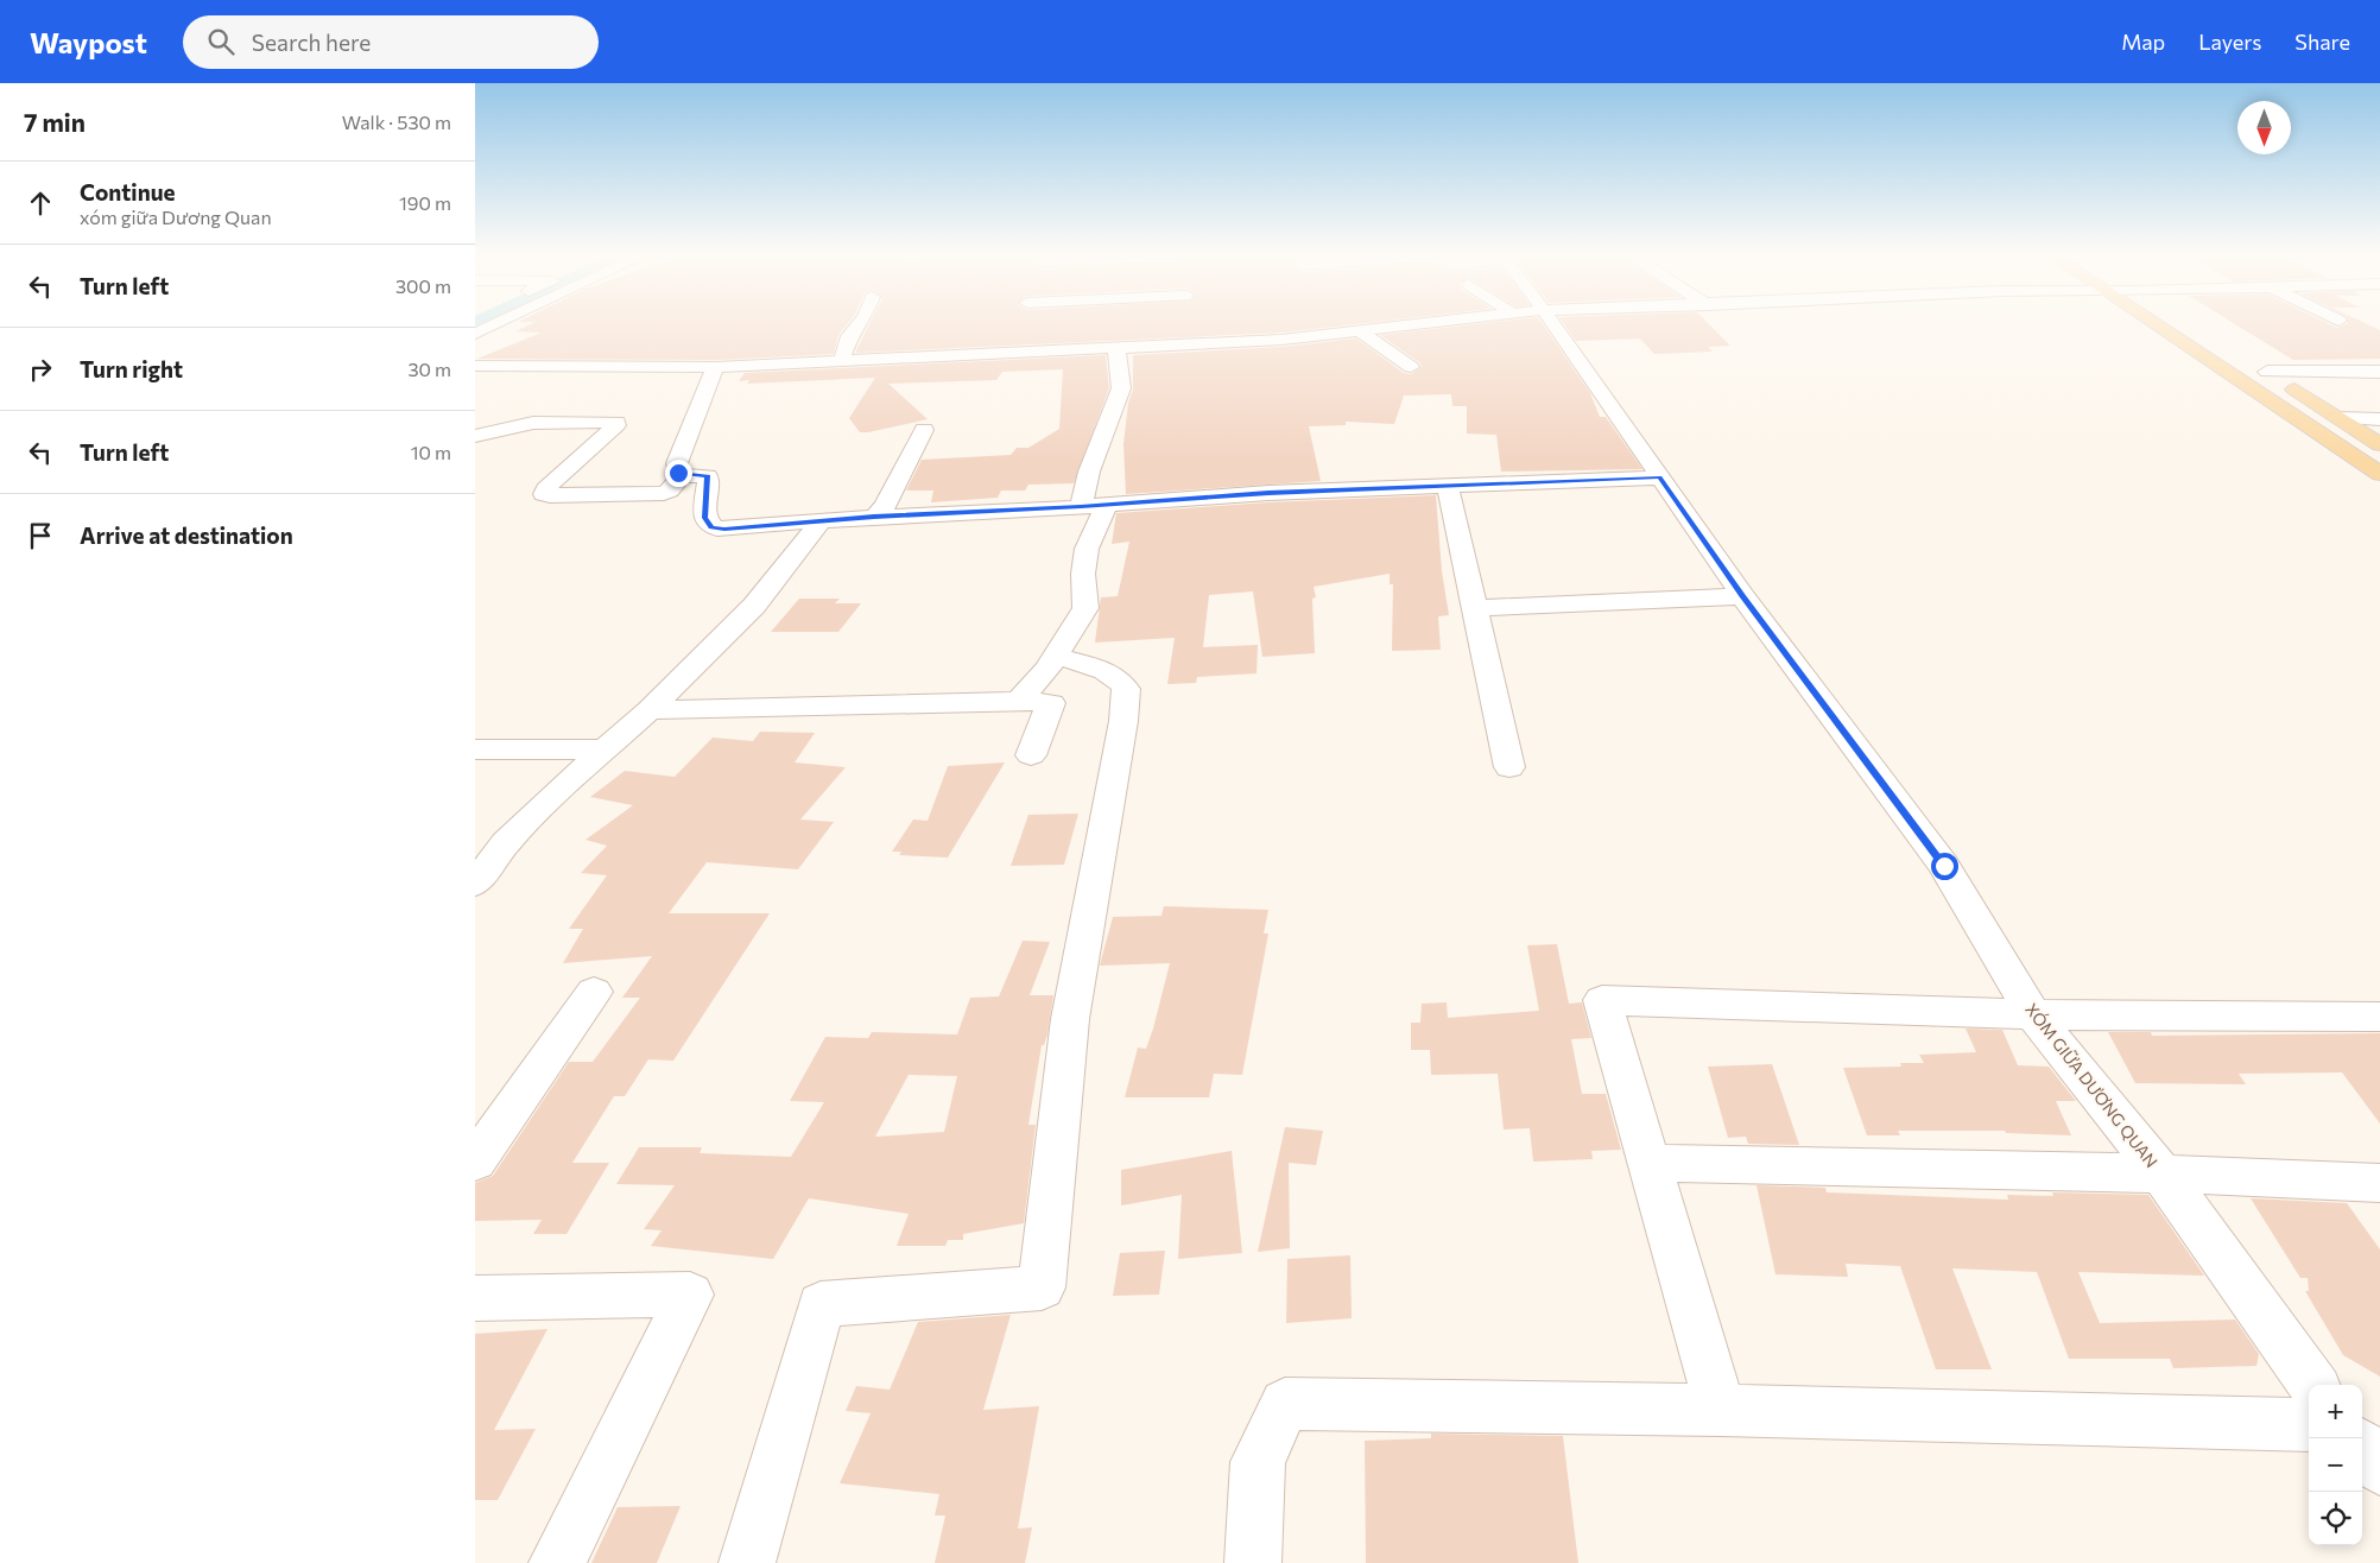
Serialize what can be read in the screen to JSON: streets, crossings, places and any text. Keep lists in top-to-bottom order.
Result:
{
  "streets": {
    "street": ["XÓM GIỮA DƯƠNG QUAN"]
  },
  "north": "bottom",
  "page": {
    "header": "Waypost",
    "search": "Search here",
    "nav": ["Map", "Layers", "Share"],
    "heading": ["7 min", "Walk · 530 m"],
    "list": [
      ["Continue", "xóm giữa Dương Quan", "190 m"],
      ["Turn left", "300 m"],
      ["Turn right", "30 m"],
      ["Turn left", "10 m"],
      "Arrive at destination"
    ],
    "map_buttons": ["+", "−"]
  }
}
